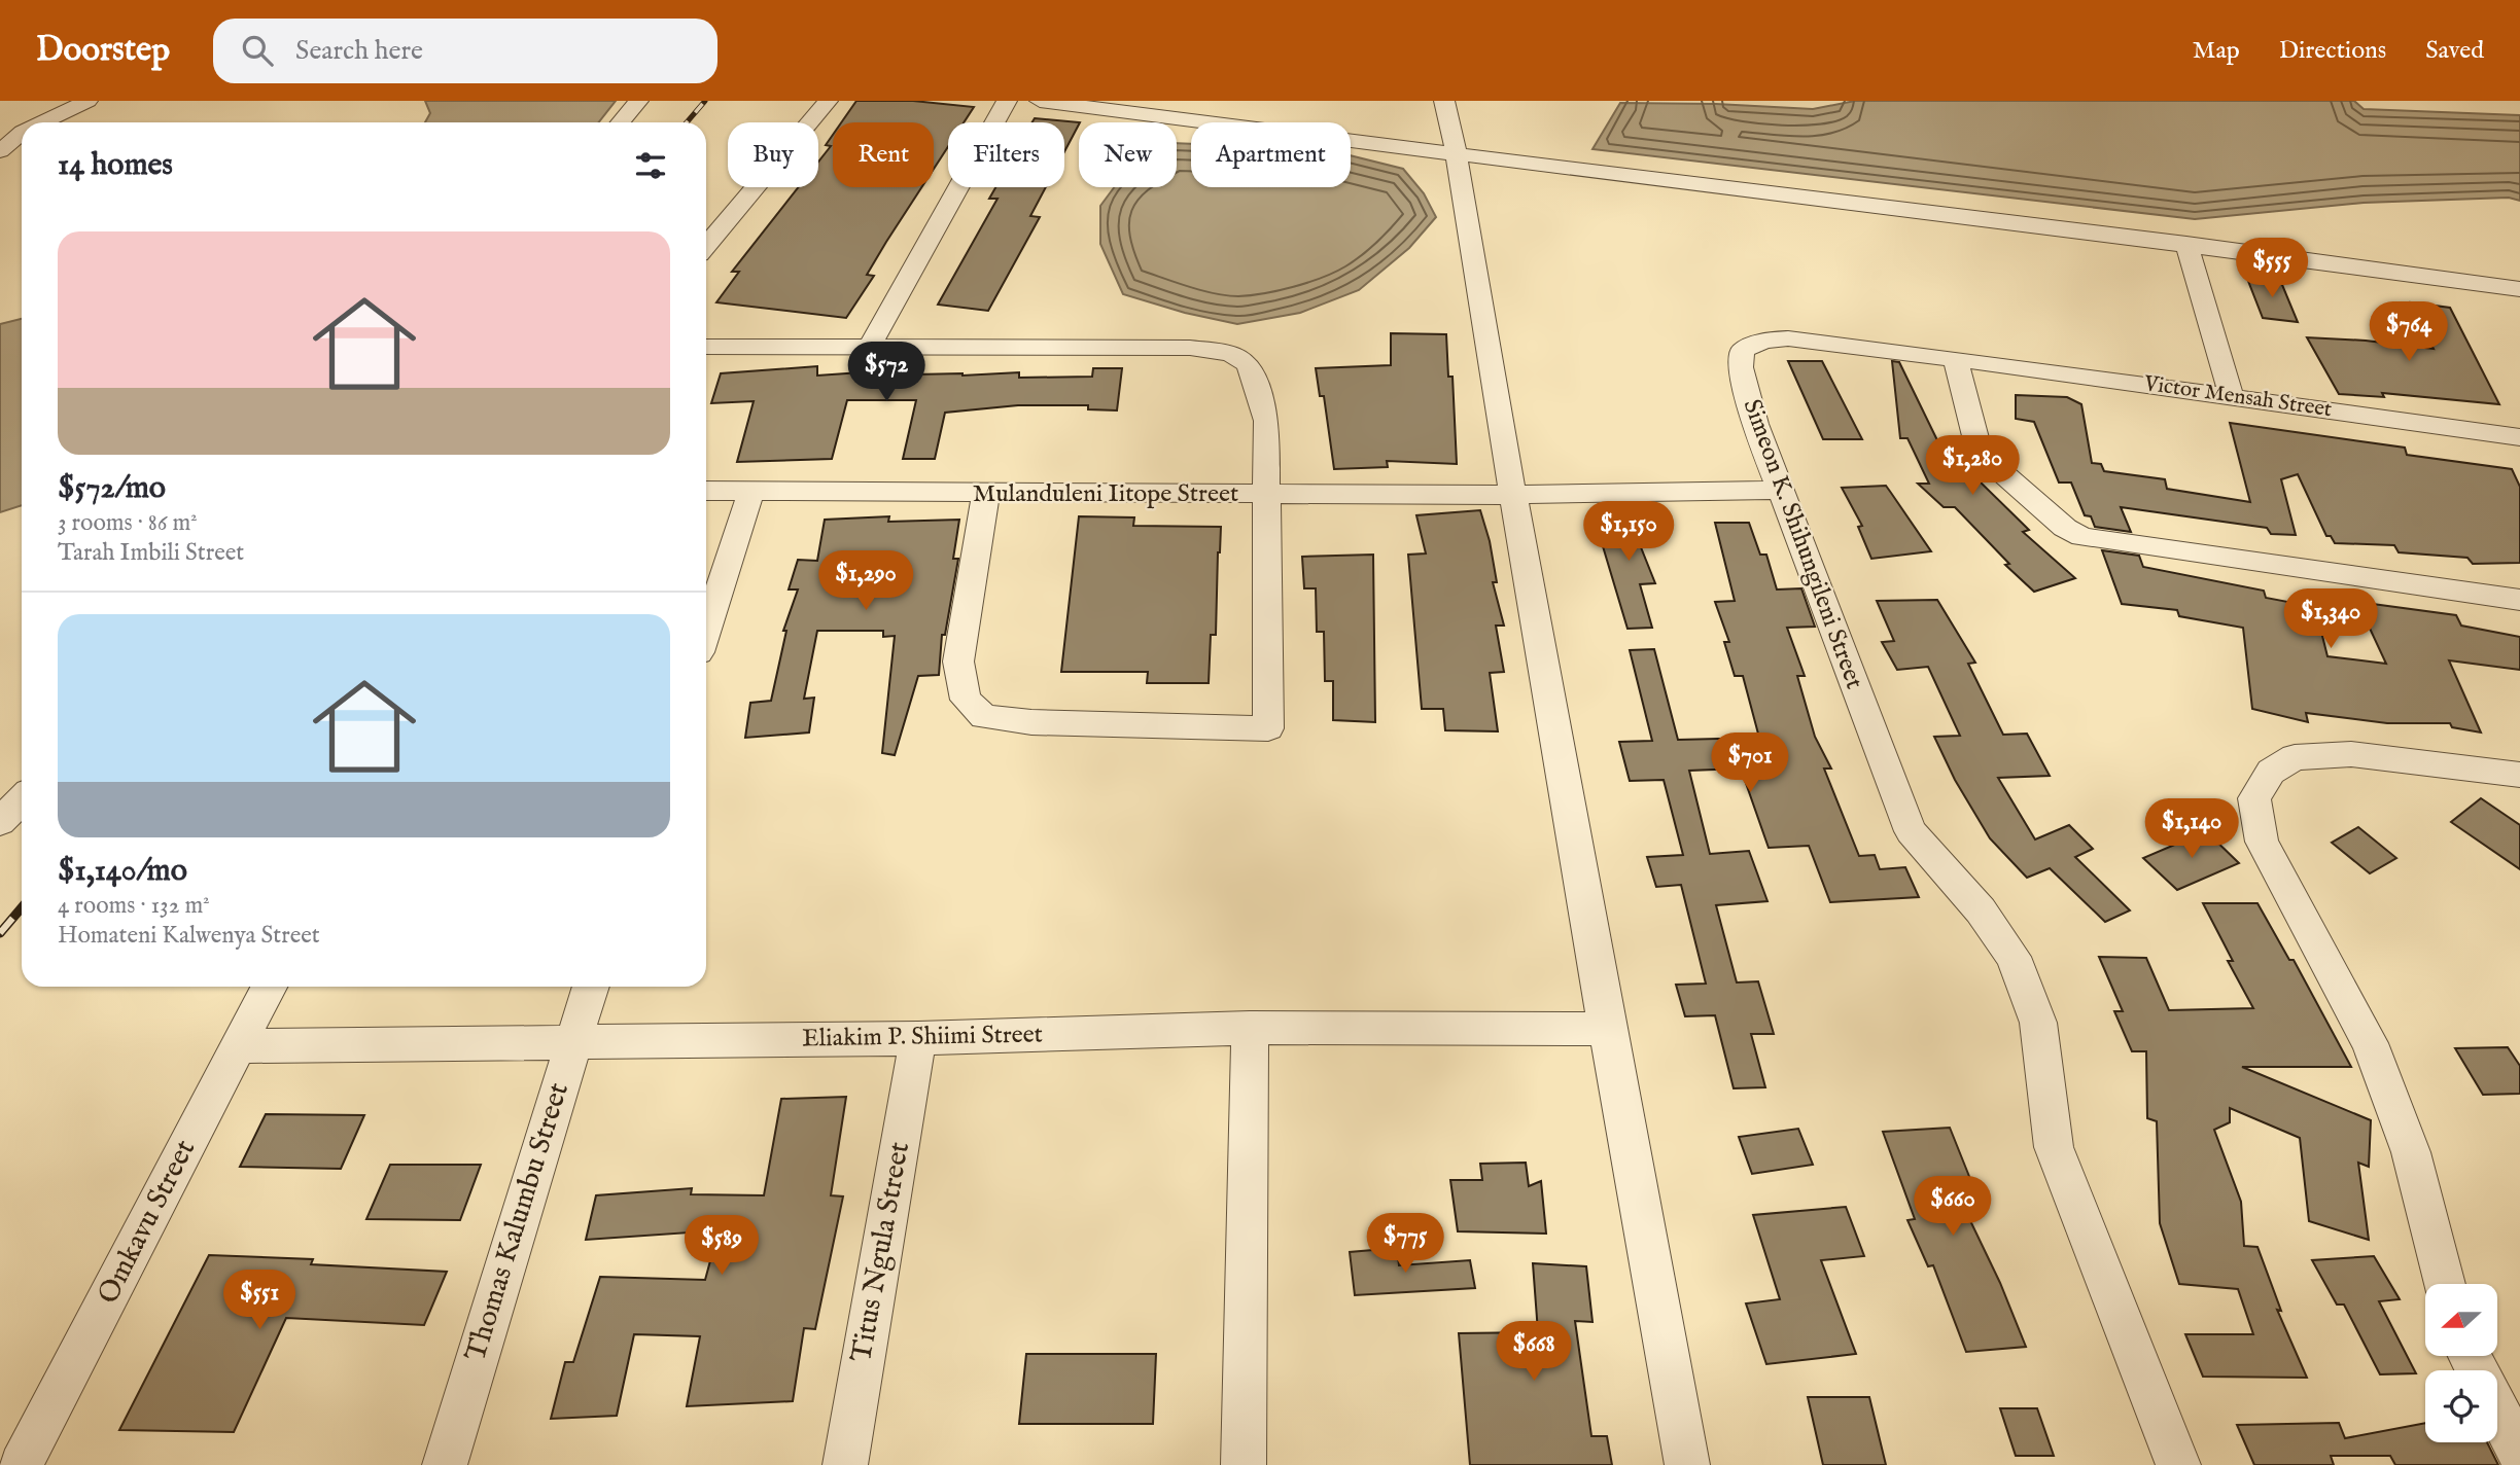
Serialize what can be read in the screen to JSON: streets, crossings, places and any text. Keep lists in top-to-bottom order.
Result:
{
  "streets": {
    "street": [
      "Victor Mensah Street",
      "Mulanduleni Iitope Street",
      "Simeon K. Shihungileni Street",
      "Eliakim P. Shiimi Street",
      "Omkavu Street",
      "Thomas Kalumbu Street",
      "Titus Ngula Street"
    ]
  },
  "crossings": [
    ["Victor Mensah Street", "Simeon K. Shihungileni Street"],
    ["Mulanduleni Iitope Street", "Simeon K. Shihungileni Street"],
    ["Eliakim P. Shiimi Street", "Omkavu Street"],
    ["Eliakim P. Shiimi Street", "Thomas Kalumbu Street"],
    ["Eliakim P. Shiimi Street", "Titus Ngula Street"]
  ],
  "north": "left",
  "page": {
    "header": "Doorstep",
    "search": "Search here",
    "nav": ["Map", "Directions", "Saved"],
    "chip": [
      "Buy",
      "Rent",
      "Filters",
      "New",
      "Apartment"
    ],
    "heading": "14 homes",
    "list": [
      {
        "name": "$572/mo",
        "note": "3 rooms · 86 m² · Tarah Imbili Street"
      },
      {
        "name": "$1,140/mo",
        "note": "4 rooms · 132 m² · Homateni Kalwenya Street"
      }
    ],
    "price": [
      "$555",
      "$764",
      "$572",
      "$1,280",
      "$1,150",
      "$1,290",
      "$1,340",
      "$701",
      "$1,140",
      "$660",
      "$775",
      "$589",
      "$551",
      "$668"
    ]
  }
}
